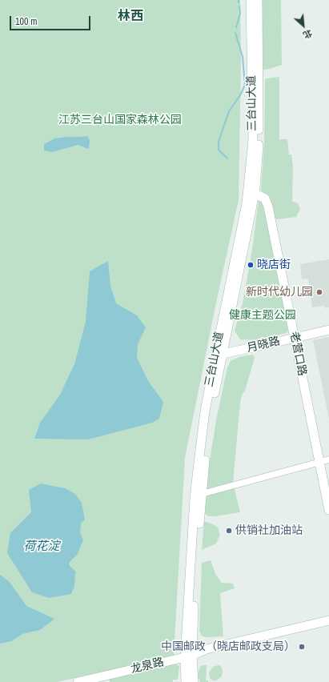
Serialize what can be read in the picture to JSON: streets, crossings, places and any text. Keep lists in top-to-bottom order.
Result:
{
  "streets": {
    "main road": [
      "三台山大道",
      "月晓路",
      "老营口路",
      "龙泉路"
    ]
  },
  "crossings": [
    ["三台山大道", "月晓路"],
    ["三台山大道", "老营口路"],
    ["三台山大道", "龙泉路"],
    ["月晓路", "老营口路"]
  ],
  "districts": ["林西"],
  "water": ["荷花淀"],
  "parks": ["江苏三台山国家森林公园", "健康主题公园"],
  "places": [
    "晓店街",
    "新时代幼儿园",
    "供销社加油站",
    "中国邮政（晓店邮政支局）"
  ],
  "scale_bar": "100 m",
  "north": "bottom right"
}
